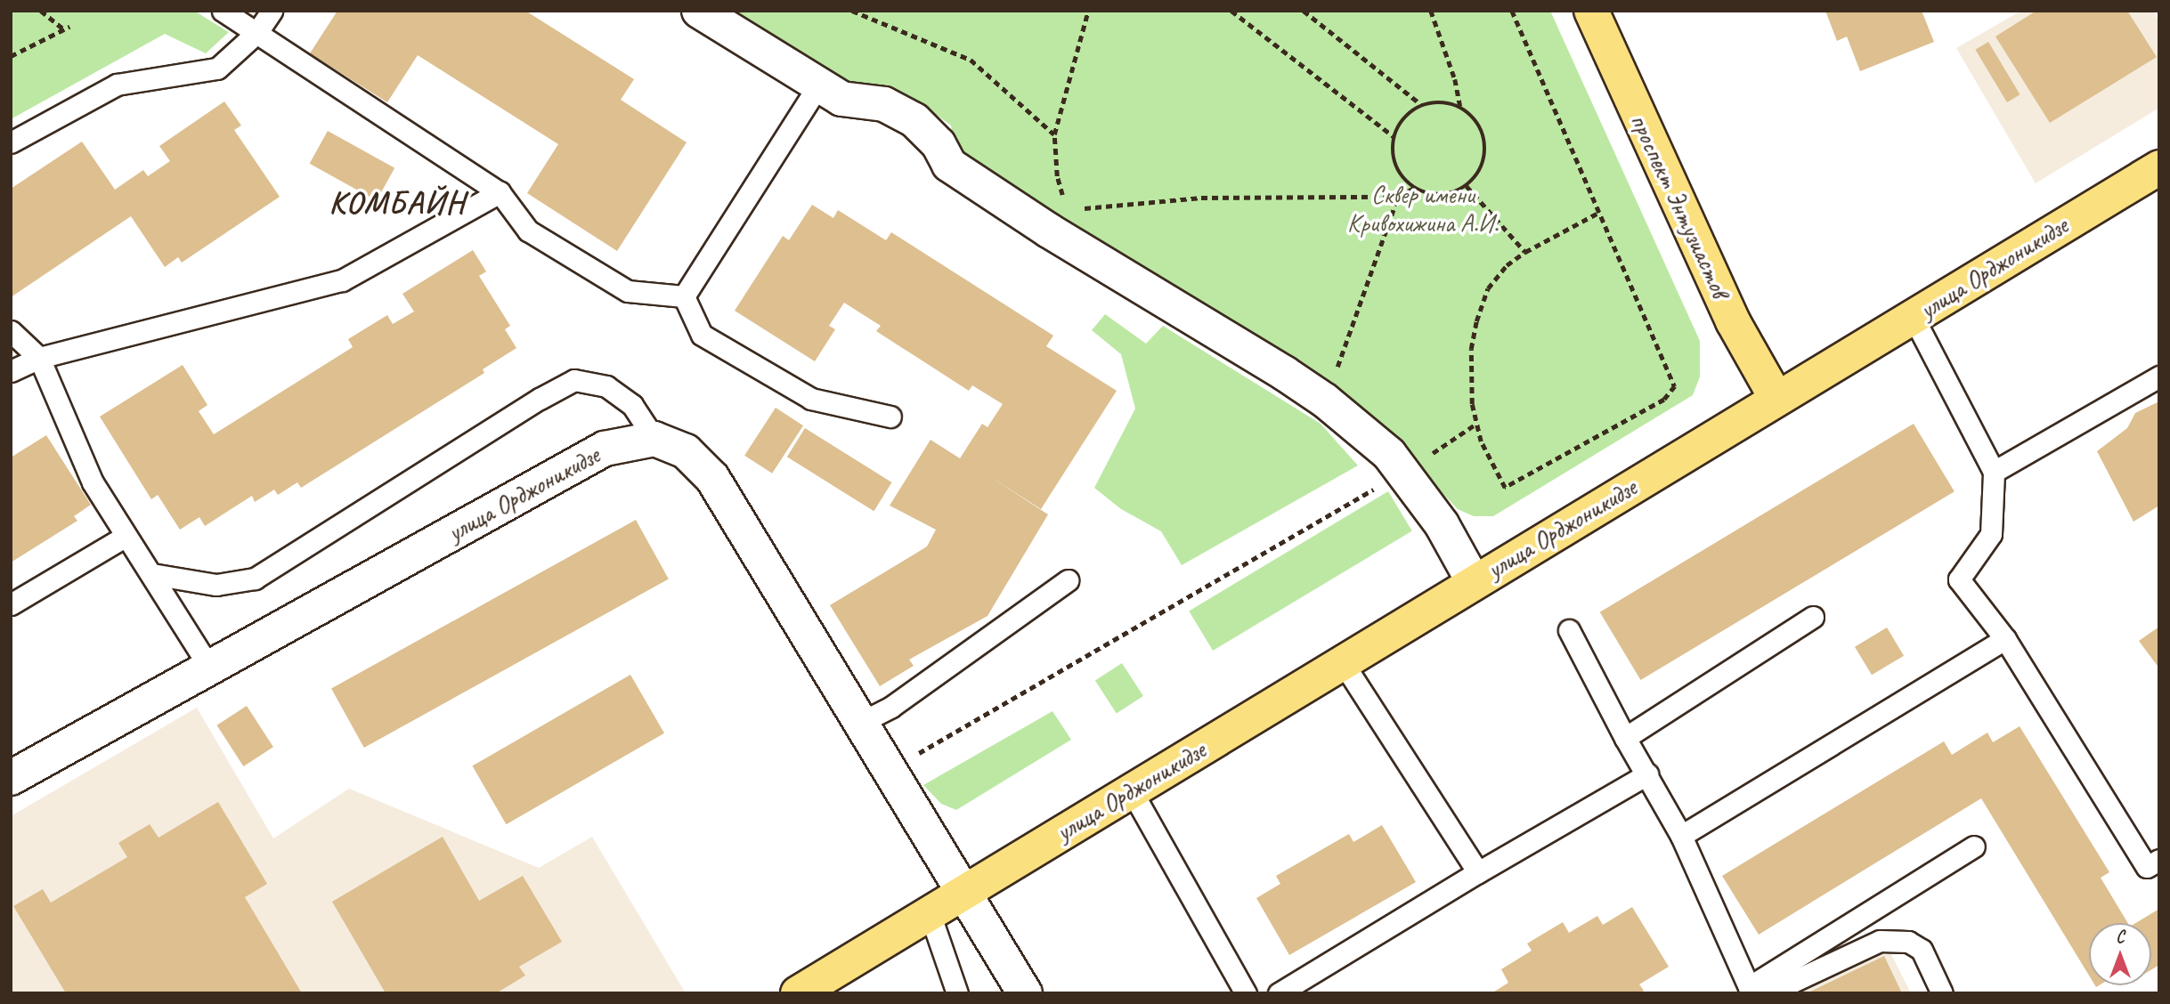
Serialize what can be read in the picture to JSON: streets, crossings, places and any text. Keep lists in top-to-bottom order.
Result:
{
  "streets": {
    "main road": ["проспект Энтузиастов", "улица Орджоникидзе"]
  },
  "crossings": [
    ["проспект Энтузиастов", "улица Орджоникидзе"]
  ],
  "districts": ["КОМБАЙН"],
  "parks": ["Сквер имени Кривохижина А.И."],
  "north": "top"
}
